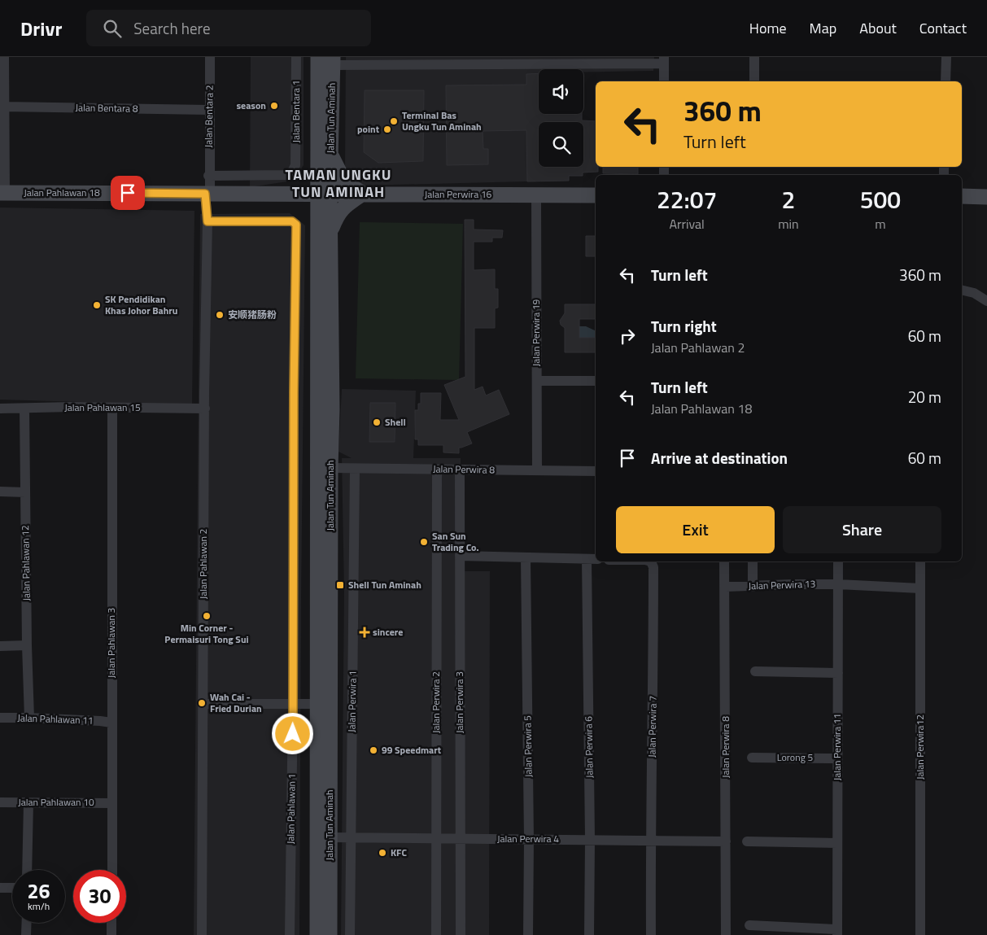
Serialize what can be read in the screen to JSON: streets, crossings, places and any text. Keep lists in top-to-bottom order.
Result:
{
  "streets": {
    "main road": ["Jalan Tun Aminah", "Jalan Pahlawan 18", "Jalan Perwira 16"],
    "street": [
      "Jalan Bentara 8",
      "Jalan Bentara 1",
      "Jalan Bentara 2",
      "Jalan Perwira 19",
      "Jalan Pahlawan 15",
      "Jalan Perwira 8",
      "Jalan Pahlawan 12",
      "Jalan Pahlawan 2",
      "Jalan Perwira 13",
      "Jalan Pahlawan 3",
      "Jalan Perwira 1",
      "Jalan Perwira 2",
      "Jalan Perwira 3",
      "Jalan Pahlawan 11",
      "Jalan Perwira 7",
      "Jalan Perwira 5",
      "Jalan Perwira 6",
      "Jalan Perwira 11",
      "Jalan Perwira12",
      "Lorong 5",
      "Jalan Pahlawan 10",
      "Jalan Pahlawan 1",
      "Jalan Perwira 4"
    ]
  },
  "crossings": [
    ["Jalan Bentara 8", "Jalan Bentara 2"],
    ["Jalan Bentara 1", "Jalan Bentara 2"],
    ["Jalan Bentara 2", "Jalan Pahlawan 18"],
    ["Jalan Bentara 2", "Jalan Pahlawan 2"],
    ["Jalan Tun Aminah", "Jalan Pahlawan 18"],
    ["Jalan Tun Aminah", "Jalan Perwira 16"],
    ["Jalan Tun Aminah", "Jalan Perwira 8"],
    ["Jalan Tun Aminah", "Jalan Perwira 4"],
    ["Jalan Pahlawan 18", "Jalan Perwira 16"],
    ["Jalan Pahlawan 18", "Jalan Pahlawan 2"],
    ["Jalan Perwira 16", "Jalan Perwira 19"],
    ["Jalan Perwira 19", "Jalan Perwira 8"],
    ["Jalan Pahlawan 15", "Jalan Pahlawan 12"],
    ["Jalan Pahlawan 15", "Jalan Pahlawan 2"],
    ["Jalan Pahlawan 15", "Jalan Pahlawan 3"],
    ["Jalan Perwira 8", "Jalan Perwira 13"],
    ["Jalan Perwira 8", "Jalan Perwira 1"],
    ["Jalan Perwira 8", "Jalan Perwira 2"],
    ["Jalan Perwira 8", "Jalan Perwira 3"],
    ["Jalan Perwira 8", "Jalan Perwira 4"],
    ["Jalan Pahlawan 12", "Jalan Pahlawan 11"],
    ["Jalan Pahlawan 2", "Jalan Pahlawan 1"],
    ["Jalan Perwira 13", "Jalan Perwira 11"],
    ["Jalan Perwira 13", "Jalan Perwira12"],
    ["Jalan Pahlawan 3", "Jalan Pahlawan 11"],
    ["Jalan Pahlawan 3", "Jalan Pahlawan 10"],
    ["Jalan Perwira 1", "Jalan Perwira 4"],
    ["Jalan Perwira 2", "Jalan Perwira 4"],
    ["Jalan Perwira 3", "Jalan Perwira 4"],
    ["Jalan Perwira 7", "Jalan Perwira 4"],
    ["Jalan Perwira 5", "Jalan Perwira 4"],
    ["Jalan Perwira 6", "Jalan Perwira 4"],
    ["Jalan Perwira 11", "Lorong 5"]
  ],
  "districts": ["TAMAN UNGKU TUN AMINAH"],
  "places": {
    "other": [
      "season",
      "Terminal Bas Ungku Tun Aminah",
      "point",
      "SK Pendidikan Khas Johor Bahru",
      "安顺猪肠粉",
      "Shell",
      "San Sun Trading Co.",
      "Min Corner - Permaisuri Tong Sui",
      "Wah Cai - Fried Durian",
      "99 Speedmart",
      "KFC"
    ],
    "transit": ["Shell Tun Aminah"],
    "health": ["sincere"]
  },
  "page": {
    "header": "Drivr",
    "search": "Search here",
    "nav": [
      "Home",
      "Map",
      "About",
      "Contact"
    ],
    "turn": ["360 m", "Turn left"],
    "eta": [
      "22:07",
      "Arrival",
      "2",
      "min",
      "500",
      "m"
    ],
    "list": [
      {
        "name": "Turn left",
        "value": "360 m"
      },
      {
        "name": "Turn right",
        "note": "Jalan Pahlawan 2",
        "value": "60 m"
      },
      {
        "name": "Turn left",
        "note": "Jalan Pahlawan 18",
        "value": "20 m"
      },
      {
        "name": "Arrive at destination",
        "value": "60 m"
      }
    ],
    "buttons": ["Exit", "Share"],
    "speed": "26 km/h",
    "limit": "30"
  }
}
